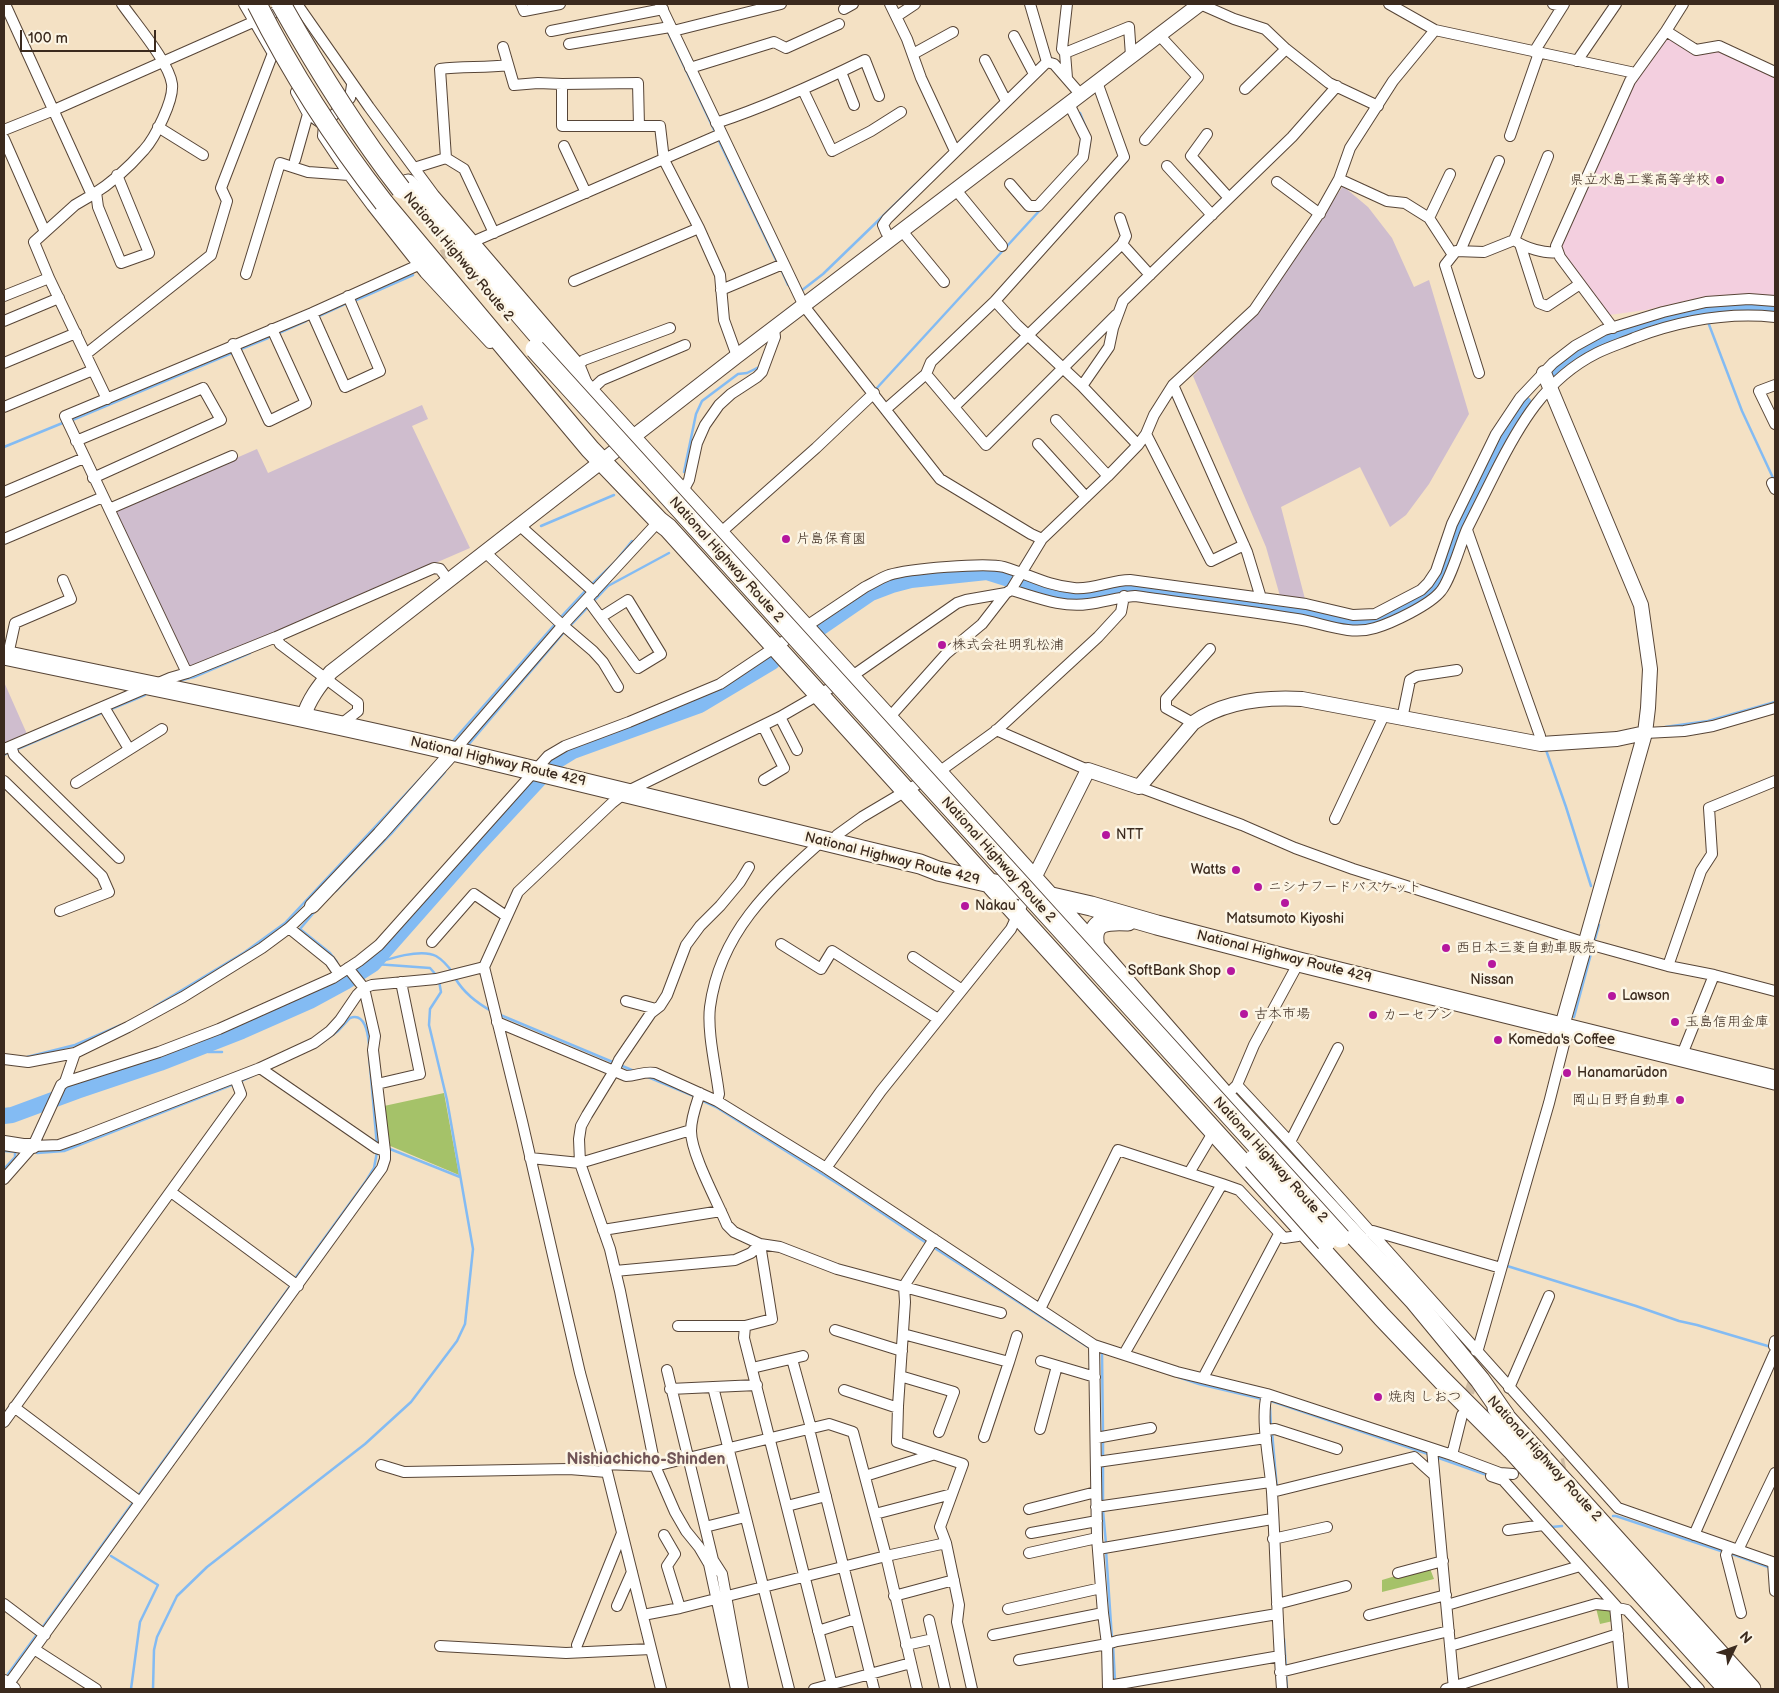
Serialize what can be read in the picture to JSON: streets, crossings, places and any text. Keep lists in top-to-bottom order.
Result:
{
  "streets": {
    "highway": ["National Highway Route 2", "National Highway Route 429"]
  },
  "districts": ["Nishiachicho-Shinden"],
  "places": [
    "県立水島工業高等学校",
    "片島保育園",
    "株式会社明乳松浦",
    "NTT",
    "Watts",
    "ニシナフードバスケット",
    "Matsumoto Kiyoshi",
    "Nakau",
    "西日本三菱自動車販売",
    "Nissan",
    "SoftBank Shop",
    "Lawson",
    "古本市場",
    "カーセブン",
    "玉島信用金庫",
    "Komeda's Coffee",
    "Hanamarūdon",
    "岡山日野自動車",
    "焼肉 しおつ"
  ],
  "scale_bar": "100 m",
  "north": "top right"
}
